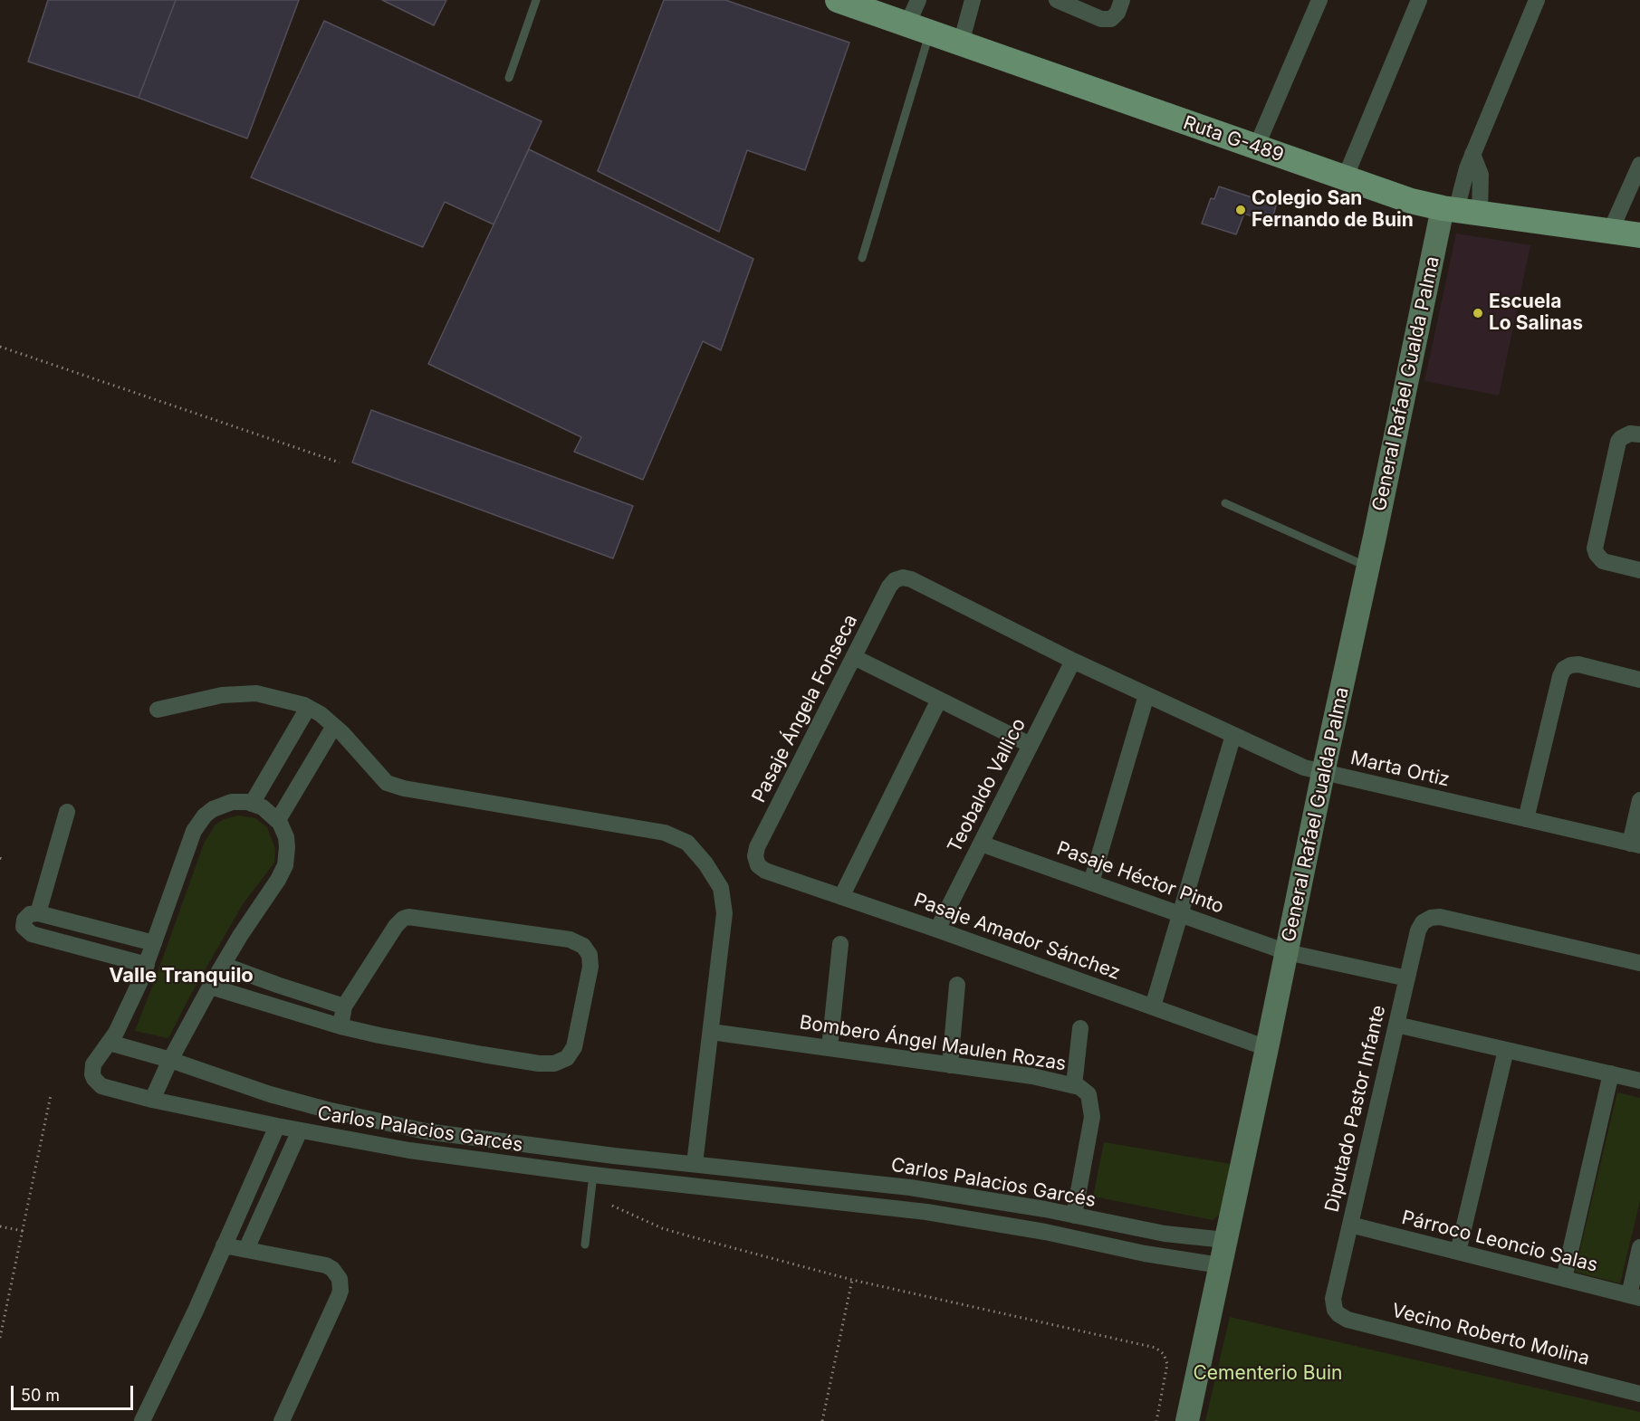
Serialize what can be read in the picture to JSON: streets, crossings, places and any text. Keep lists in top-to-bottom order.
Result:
{
  "streets": {
    "main road": ["Ruta G-489", "General Rafael Gualda Palma"],
    "street": [
      "Pasaje Ángela Fonseca",
      "Marta Ortiz",
      "Teobaldo Vallico",
      "Pasaje Héctor Pinto",
      "Pasaje Amador Sánchez",
      "Bombero Ángel Maulen Rozas",
      "Diputado Pastor Infante",
      "Carlos Palacios Garcés",
      "Párroco Leoncio Salas",
      "Vecino Roberto Molina"
    ]
  },
  "crossings": [
    ["Ruta G-489", "General Rafael Gualda Palma"],
    ["General Rafael Gualda Palma", "Marta Ortiz"],
    ["General Rafael Gualda Palma", "Pasaje Héctor Pinto"],
    ["General Rafael Gualda Palma", "Pasaje Amador Sánchez"],
    ["General Rafael Gualda Palma", "Carlos Palacios Garcés"],
    ["Pasaje Ángela Fonseca", "Marta Ortiz"],
    ["Pasaje Ángela Fonseca", "Pasaje Amador Sánchez"],
    ["Marta Ortiz", "Teobaldo Vallico"],
    ["Teobaldo Vallico", "Pasaje Héctor Pinto"],
    ["Teobaldo Vallico", "Pasaje Amador Sánchez"],
    ["Pasaje Héctor Pinto", "Diputado Pastor Infante"],
    ["Bombero Ángel Maulen Rozas", "Carlos Palacios Garcés"],
    ["Diputado Pastor Infante", "Párroco Leoncio Salas"],
    ["Diputado Pastor Infante", "Vecino Roberto Molina"]
  ],
  "districts": ["Valle Tranquilo"],
  "parks": ["Cementerio Buin"],
  "places": ["Colegio San Fernando de Buin", "Escuela Lo Salinas"],
  "scale_bar": "50 m"
}
